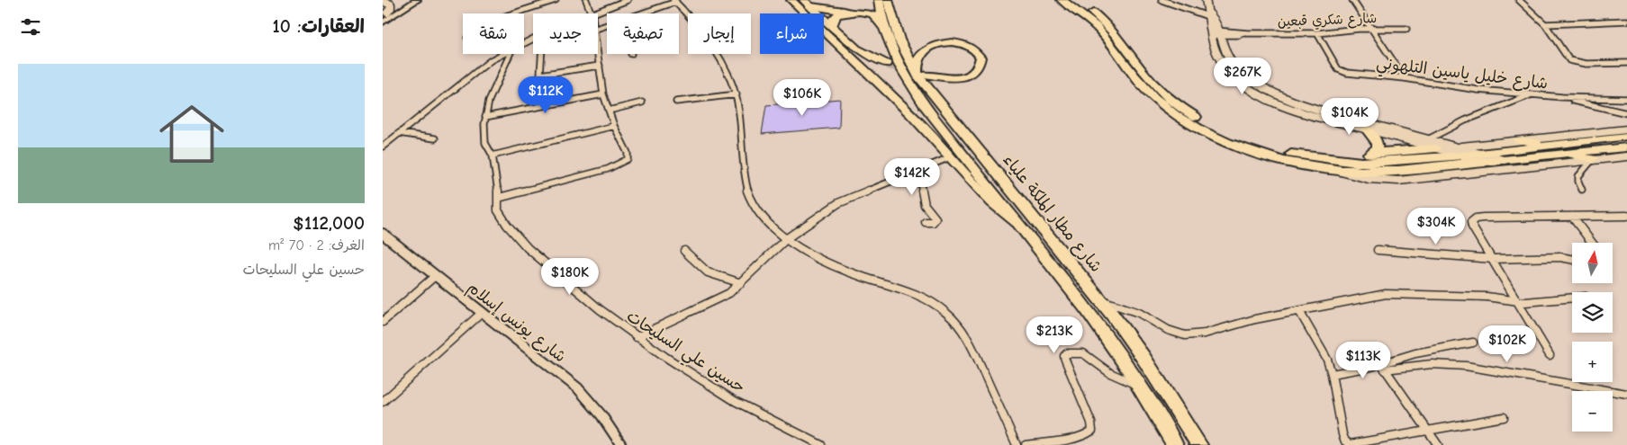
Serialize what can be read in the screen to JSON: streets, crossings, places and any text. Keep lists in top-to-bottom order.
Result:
{
  "streets": {
    "highway": ["شارع مطار الملكة علياء"],
    "street": [
      "شارع شكري قبعين",
      "شارع خليل ياسين التلهوني",
      "شارع يونس إسلام",
      "حسين علي السليحات"
    ]
  },
  "crossings": [
    ["شارع شكري قبعين", "شارع خليل ياسين التلهوني"]
  ],
  "north": "top",
  "page": {
    "heading": "العقارات: 10",
    "chip": [
      "شراء",
      "إيجار",
      "تصفية",
      "جديد",
      "شقة"
    ],
    "list": [
      {
        "name": "$112,000",
        "note": "الغرف: 2 · 70 m² · حسين علي السليحات"
      }
    ],
    "price": [
      "$267K",
      "$112K",
      "$106K",
      "$104K",
      "$142K",
      "$304K",
      "$180K",
      "$213K",
      "$102K",
      "$113K"
    ],
    "map_buttons": ["+", "−"]
  }
}
